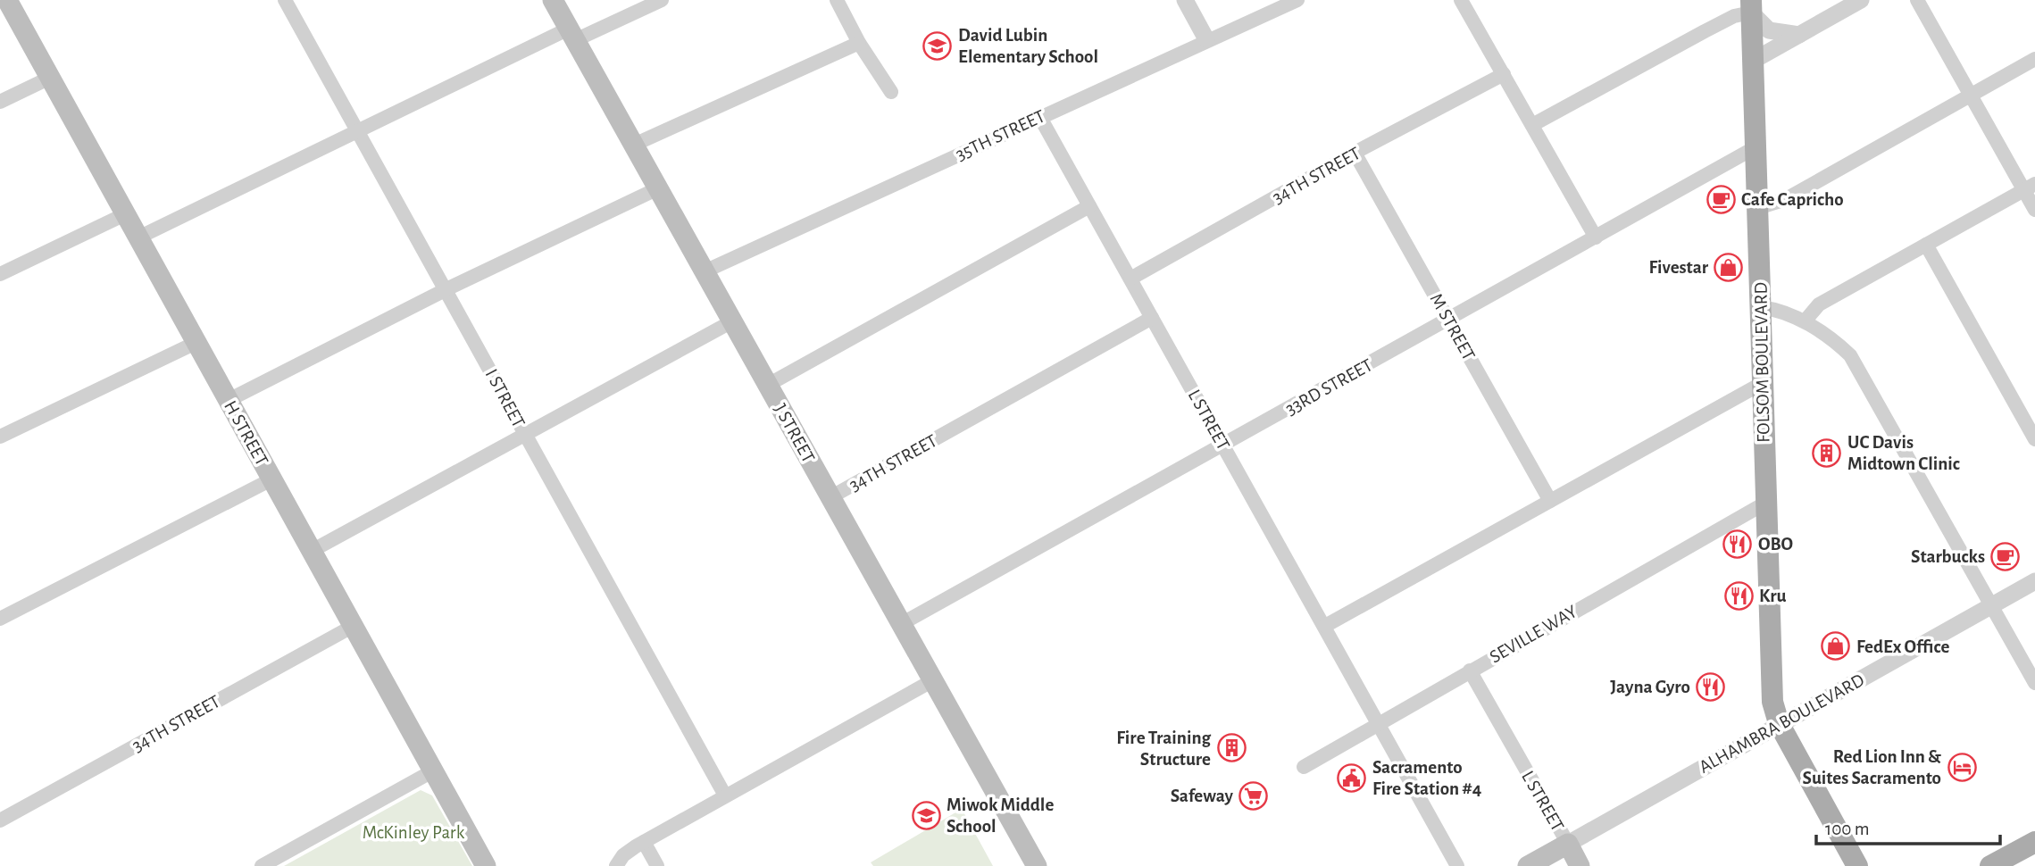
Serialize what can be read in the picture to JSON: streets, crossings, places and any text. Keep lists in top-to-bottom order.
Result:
{
  "streets": {
    "main road": [
      "FOLSOM BOULEVARD",
      "L STREET",
      "H STREET",
      "J STREET",
      "ALHAMBRA BOULEVARD"
    ],
    "street": [
      "35TH STREET",
      "34TH STREET",
      "M STREET",
      "33RD STREET",
      "I STREET",
      "SEVILLE WAY"
    ]
  },
  "crossings": [
    ["35TH STREET", "L STREET"],
    ["35TH STREET", "J STREET"],
    ["34TH STREET", "M STREET"],
    ["34TH STREET", "L STREET"],
    ["34TH STREET", "H STREET"],
    ["34TH STREET", "J STREET"],
    ["M STREET", "33RD STREET"],
    ["FOLSOM BOULEVARD", "33RD STREET"],
    ["FOLSOM BOULEVARD", "SEVILLE WAY"],
    ["FOLSOM BOULEVARD", "ALHAMBRA BOULEVARD"],
    ["33RD STREET", "L STREET"],
    ["33RD STREET", "J STREET"],
    ["L STREET", "SEVILLE WAY"],
    ["L STREET", "ALHAMBRA BOULEVARD"]
  ],
  "parks": ["McKinley Park"],
  "places": {
    "school or university": ["David Lubin Elementary School", "Miwok Middle School"],
    "cafe": ["Cafe Capricho", "Starbucks"],
    "shop": ["Fivestar", "FedEx Office"],
    "building": ["UC Davis Midtown Clinic", "Fire Training Structure"],
    "restaurant": ["OBO", "Kru", "Jayna Gyro"],
    "hotel": ["Red Lion Inn & Suites Sacramento"],
    "public building": ["Sacramento Fire Station #4"],
    "supermarket": ["Safeway"]
  },
  "scale_bar": "100 m"
}
